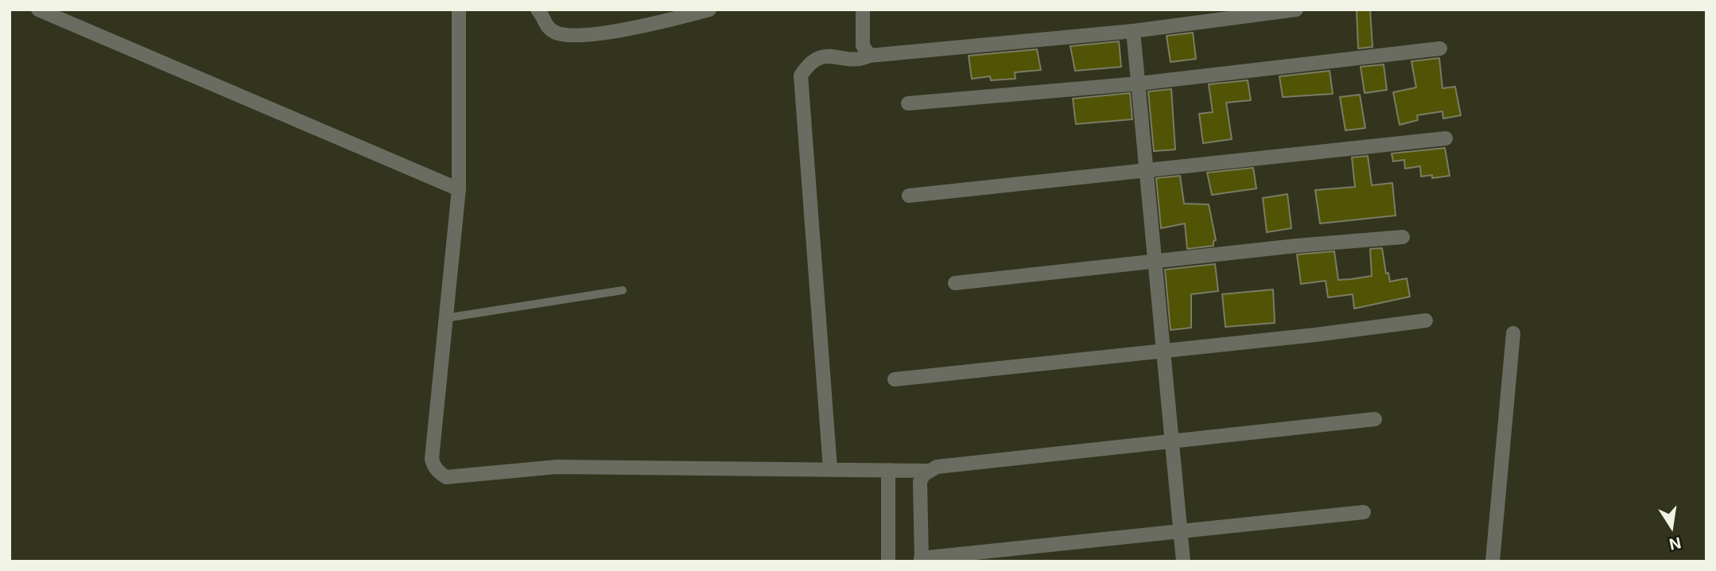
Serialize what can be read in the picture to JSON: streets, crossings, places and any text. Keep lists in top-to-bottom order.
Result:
{
  "north": "bottom"
}
